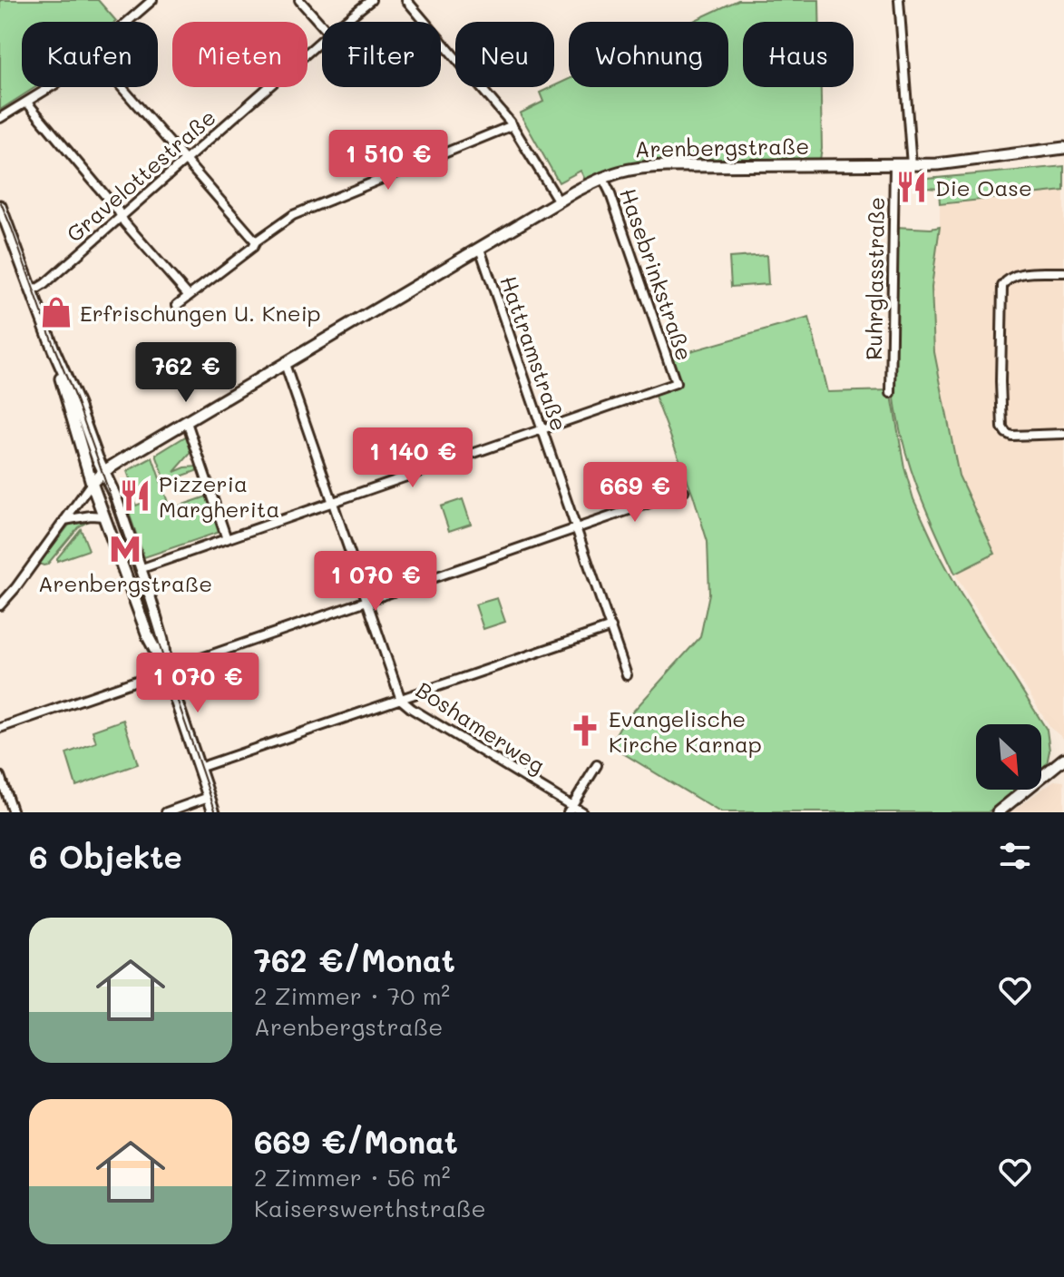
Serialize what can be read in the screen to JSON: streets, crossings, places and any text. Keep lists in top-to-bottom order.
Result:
{
  "streets": {
    "main road": ["Arenbergstraße"],
    "street": [
      "Gravelottestraße",
      "Hasebrinkstraße",
      "Ruhrglasstraße",
      "Hattramstraße",
      "Boshamerweg"
    ]
  },
  "crossings": [
    ["Arenbergstraße", "Hasebrinkstraße"],
    ["Arenbergstraße", "Ruhrglasstraße"],
    ["Arenbergstraße", "Hattramstraße"],
    ["Arenbergstraße", "Boshamerweg"],
    ["Hasebrinkstraße", "Hattramstraße"]
  ],
  "places": {
    "restaurant": ["Die Oase", "Pizzeria Margherita"],
    "shop": ["Erfrischungen U. Kneip"],
    "metro station": ["Arenbergstraße"],
    "church": ["Evangelische Kirche Karnap"]
  },
  "north": "bottom right",
  "page": {
    "chip": [
      "Kaufen",
      "Mieten",
      "Filter",
      "Neu",
      "Wohnung",
      "Haus"
    ],
    "price": [
      "1 510 €",
      "762 €",
      "1 140 €",
      "669 €",
      "1 070 €",
      "1 070 €"
    ],
    "heading": "6 Objekte",
    "list": [
      {
        "name": "762 €/Monat",
        "note": "2 Zimmer · 70 m² · Arenbergstraße"
      },
      {
        "name": "669 €/Monat",
        "note": "2 Zimmer · 56 m² · Kaiserswerthstraße"
      }
    ]
  }
}
